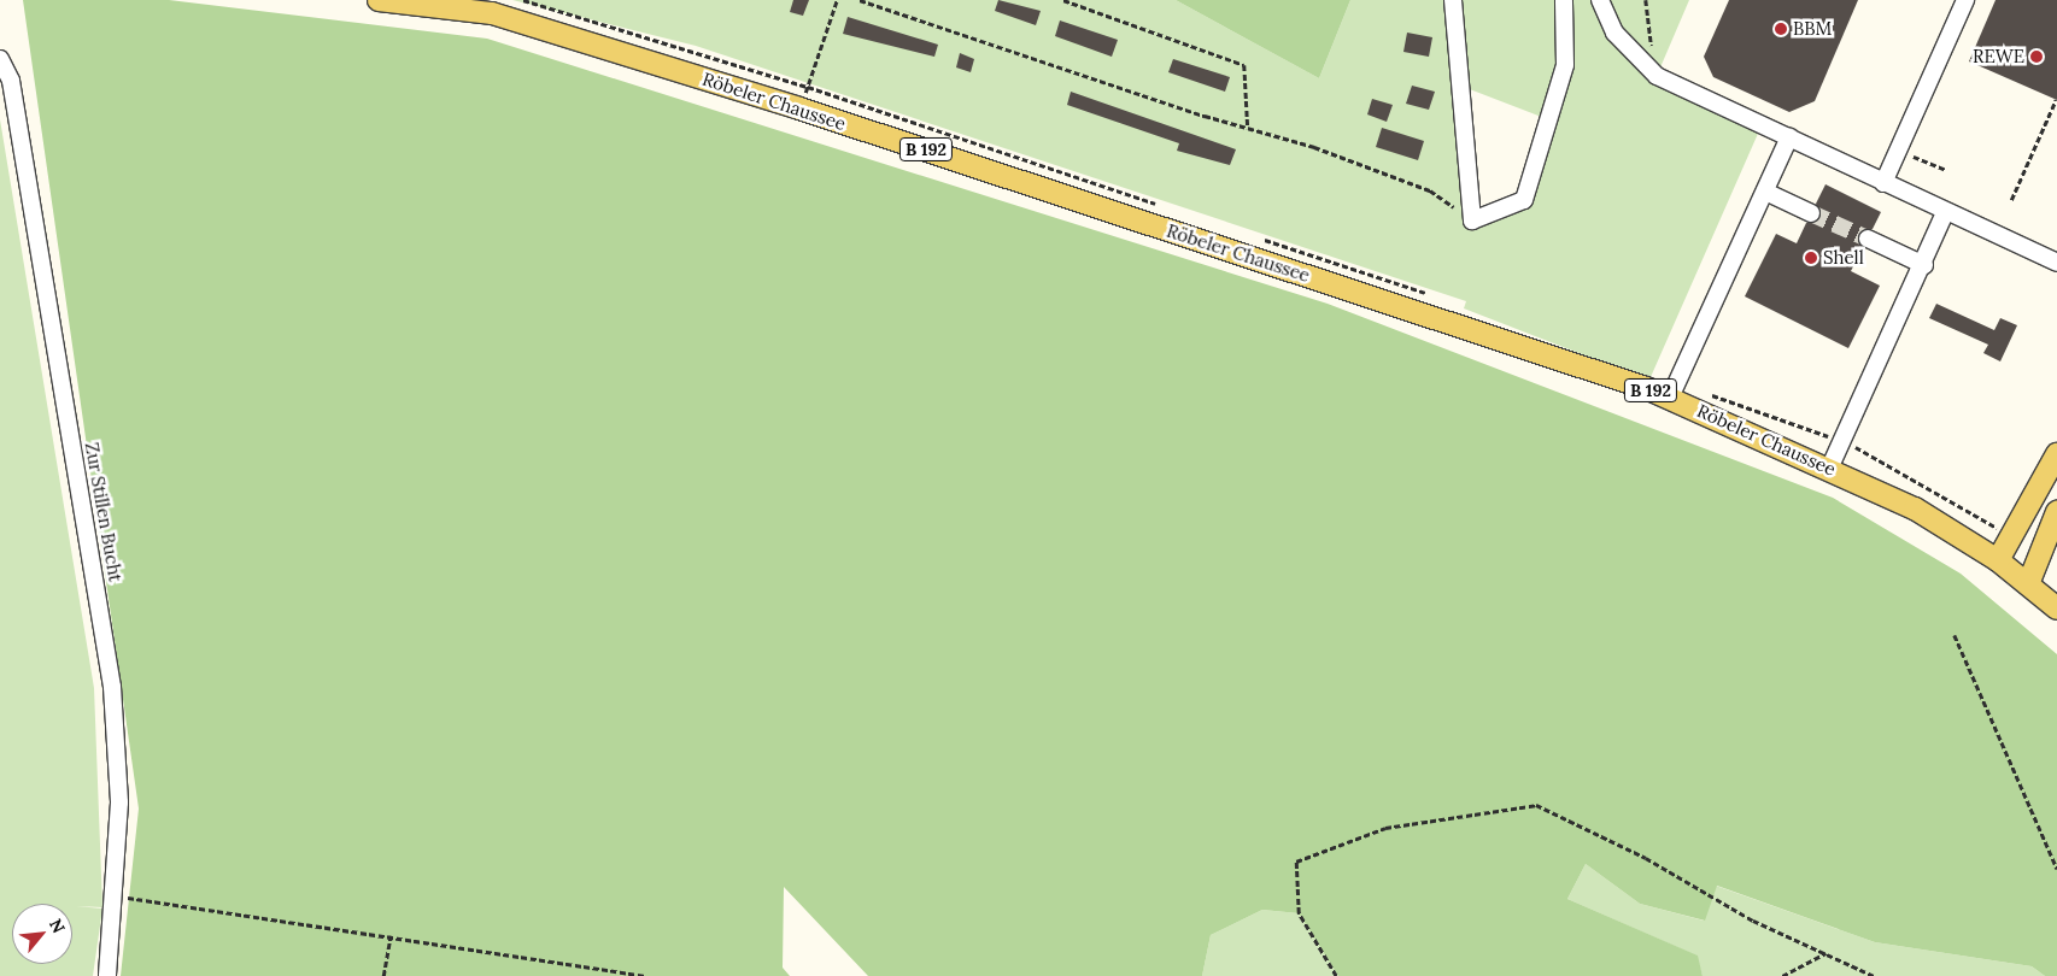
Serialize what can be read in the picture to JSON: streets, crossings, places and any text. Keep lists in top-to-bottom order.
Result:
{
  "streets": {
    "main road": ["Röbeler Chaussee", "B 192"],
    "street": ["Zur Stillen Bucht"]
  },
  "places": ["BBM", "REWE", "Shell"],
  "north": "top right"
}
